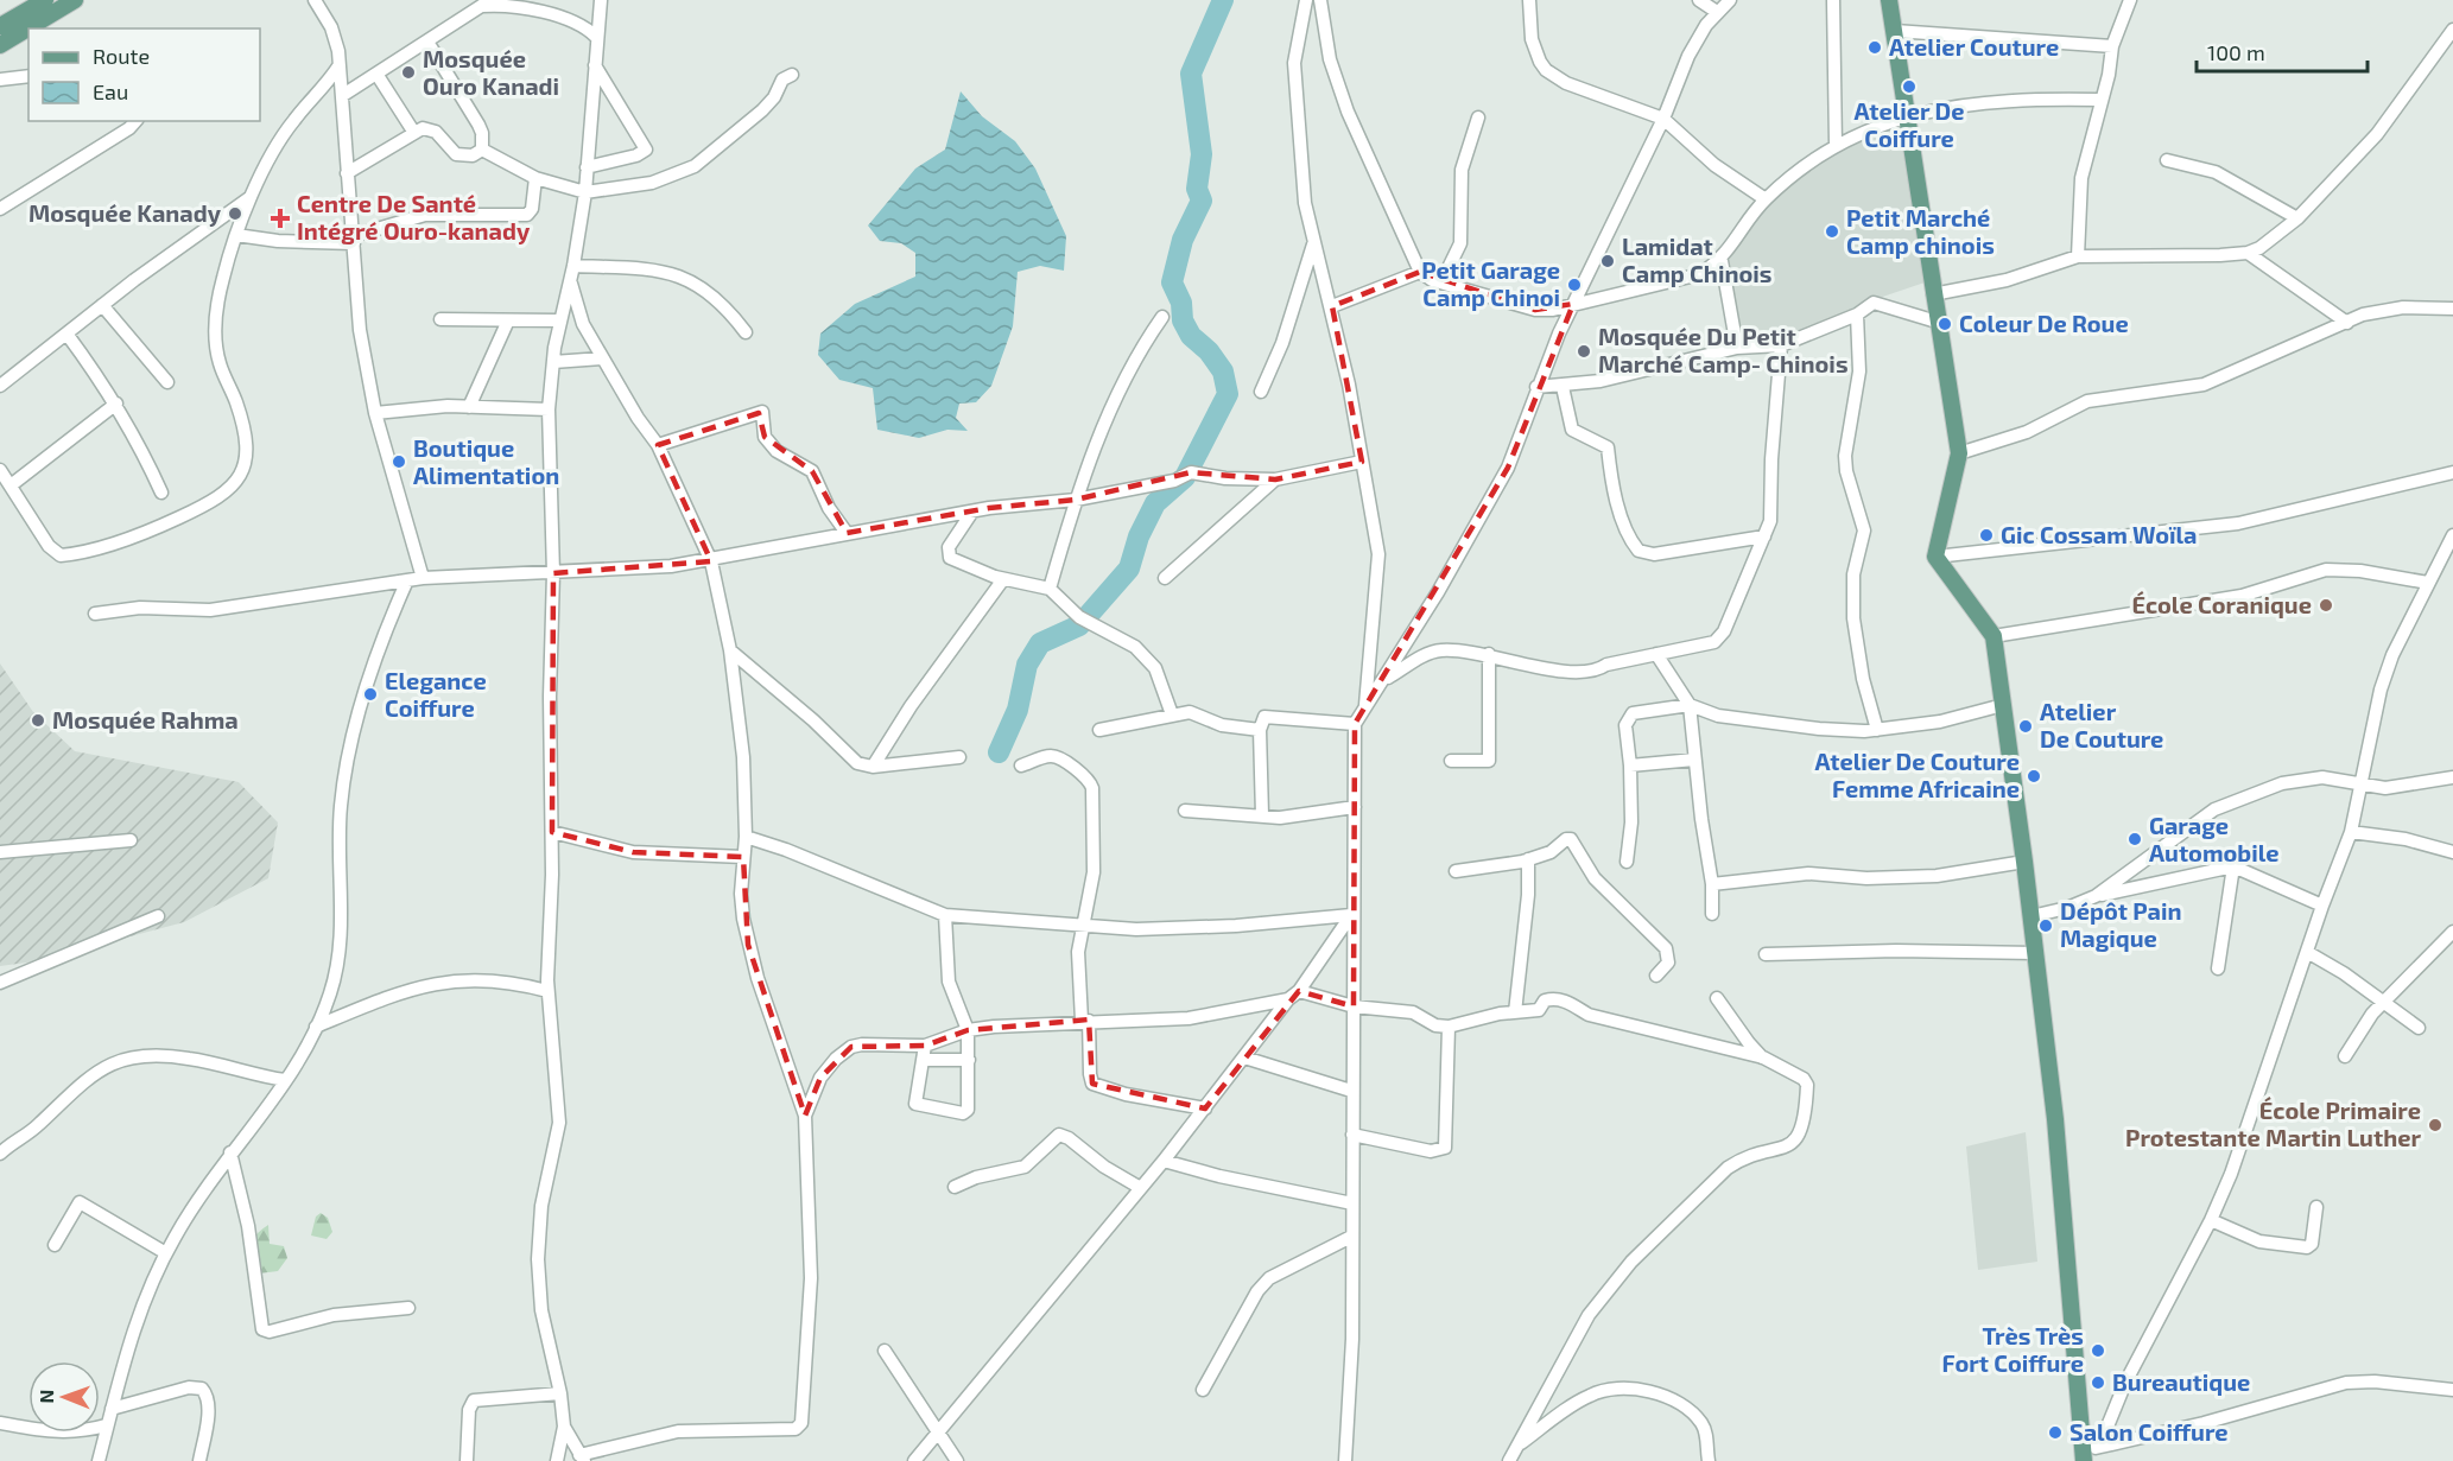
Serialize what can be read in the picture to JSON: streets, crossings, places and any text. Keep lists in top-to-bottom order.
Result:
{
  "places": {
    "other": [
      "Atelier Couture",
      "Mosquée Ouro Kanadi",
      "Atelier De Coiffure",
      "Mosquée Kanady",
      "Petit Marché Camp chinois",
      "Lamidat Camp Chinois",
      "Petit Garage Camp Chinoi",
      "Coleur De Roue",
      "Mosquée Du Petit Marché Camp- Chinois",
      "Boutique Alimentation",
      "Gic Cossam Woïla",
      "École Coranique",
      "Elegance Coiffure",
      "Mosquée Rahma",
      "Atelier De Couture",
      "Atelier De Couture Femme Africaine",
      "Garage Automobile",
      "Dépôt Pain Magique",
      "École Primaire Protestante Martin Luther",
      "Très Très Fort Coiffure",
      "Bureautique",
      "Salon Coiffure"
    ],
    "health": ["Centre De Santé Intégré Ouro-kanady"]
  },
  "legend": ["Route", "Eau"],
  "scale_bar": "100 m",
  "north": "left"
}
